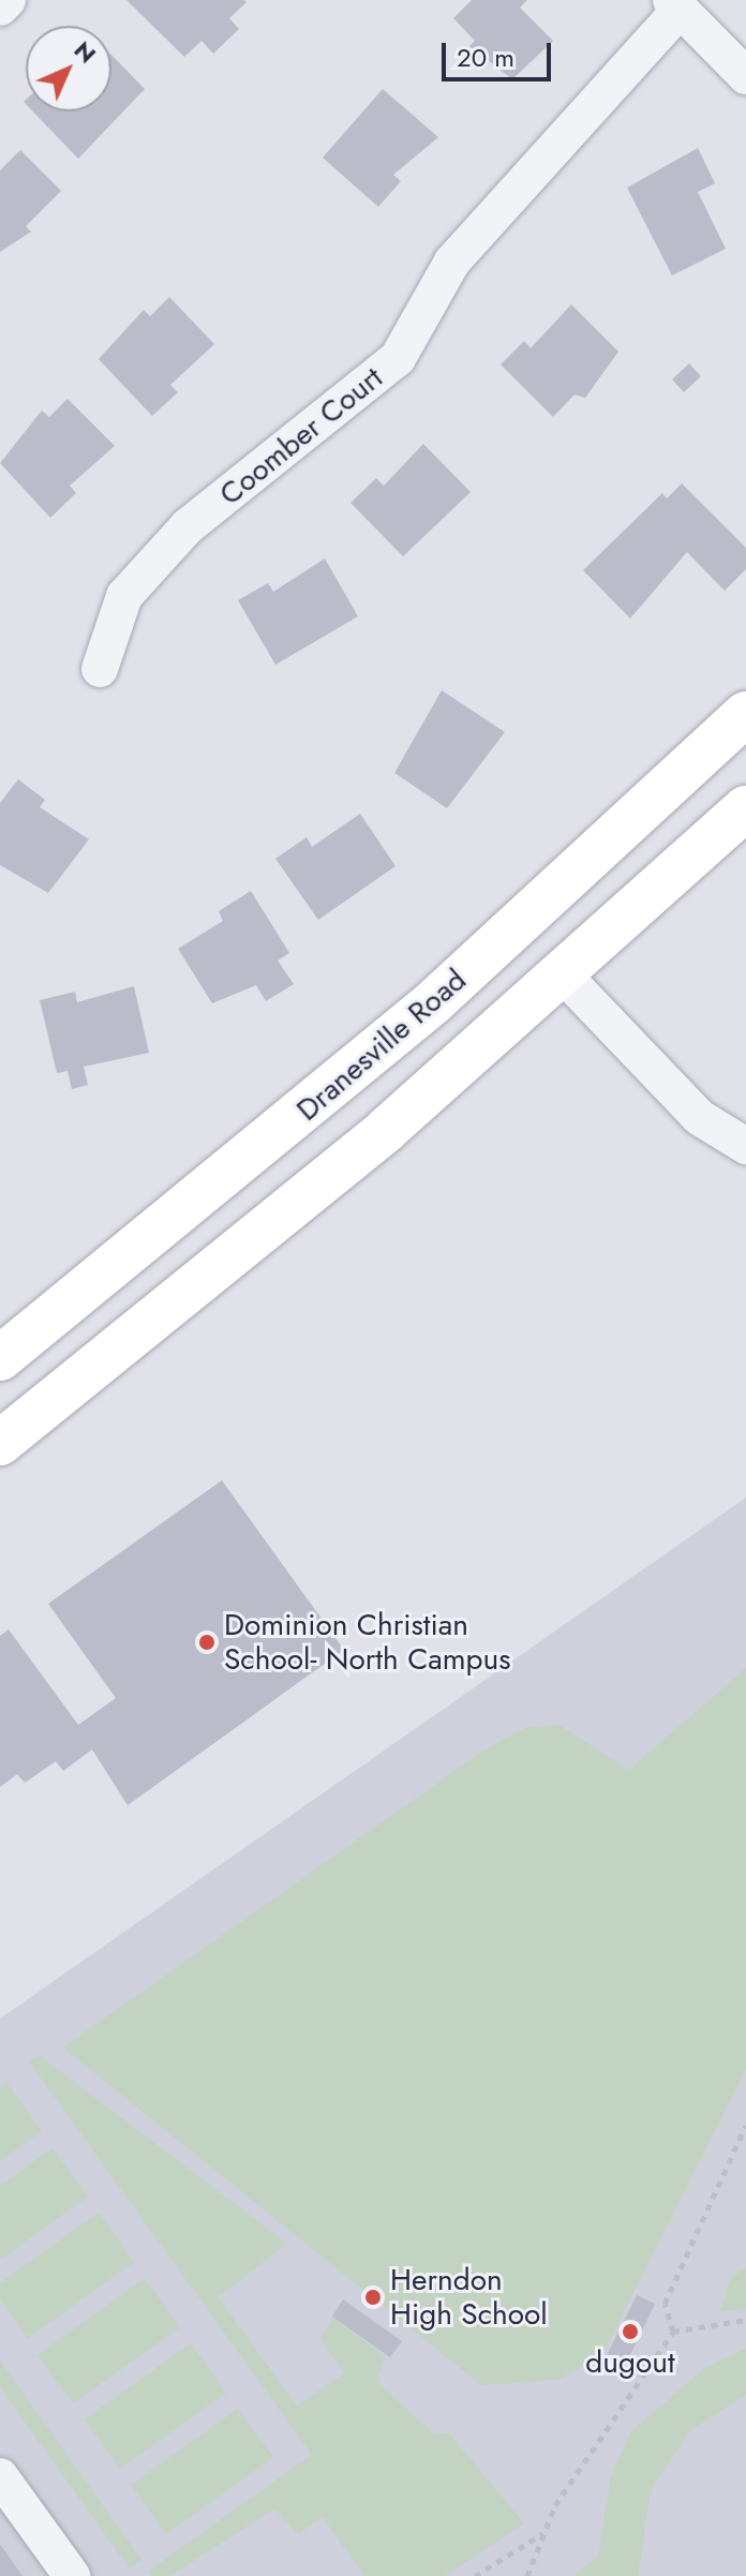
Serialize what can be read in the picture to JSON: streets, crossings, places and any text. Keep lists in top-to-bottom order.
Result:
{
  "streets": {
    "main road": ["Dranesville Road"],
    "street": ["Coomber Court"]
  },
  "places": ["Dominion Christian School- North Campus", "Herndon High School", "dugout"],
  "scale_bar": "20 m",
  "north": "top right"
}
